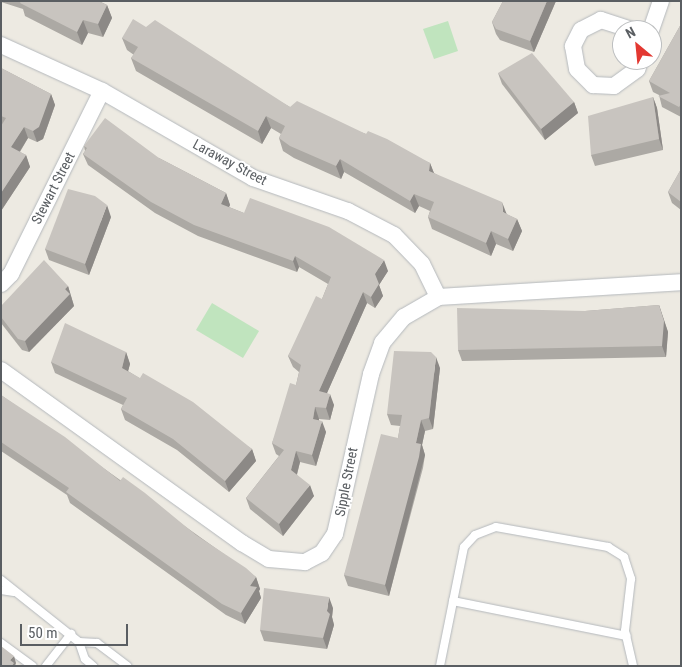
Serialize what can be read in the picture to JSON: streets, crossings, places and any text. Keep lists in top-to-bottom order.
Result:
{
  "streets": {
    "street": ["Laraway Street", "Stewart Street", "Sipple Street"]
  },
  "crossings": [
    ["Laraway Street", "Stewart Street"],
    ["Laraway Street", "Sipple Street"]
  ],
  "scale_bar": "50 m",
  "north": "top left"
}
